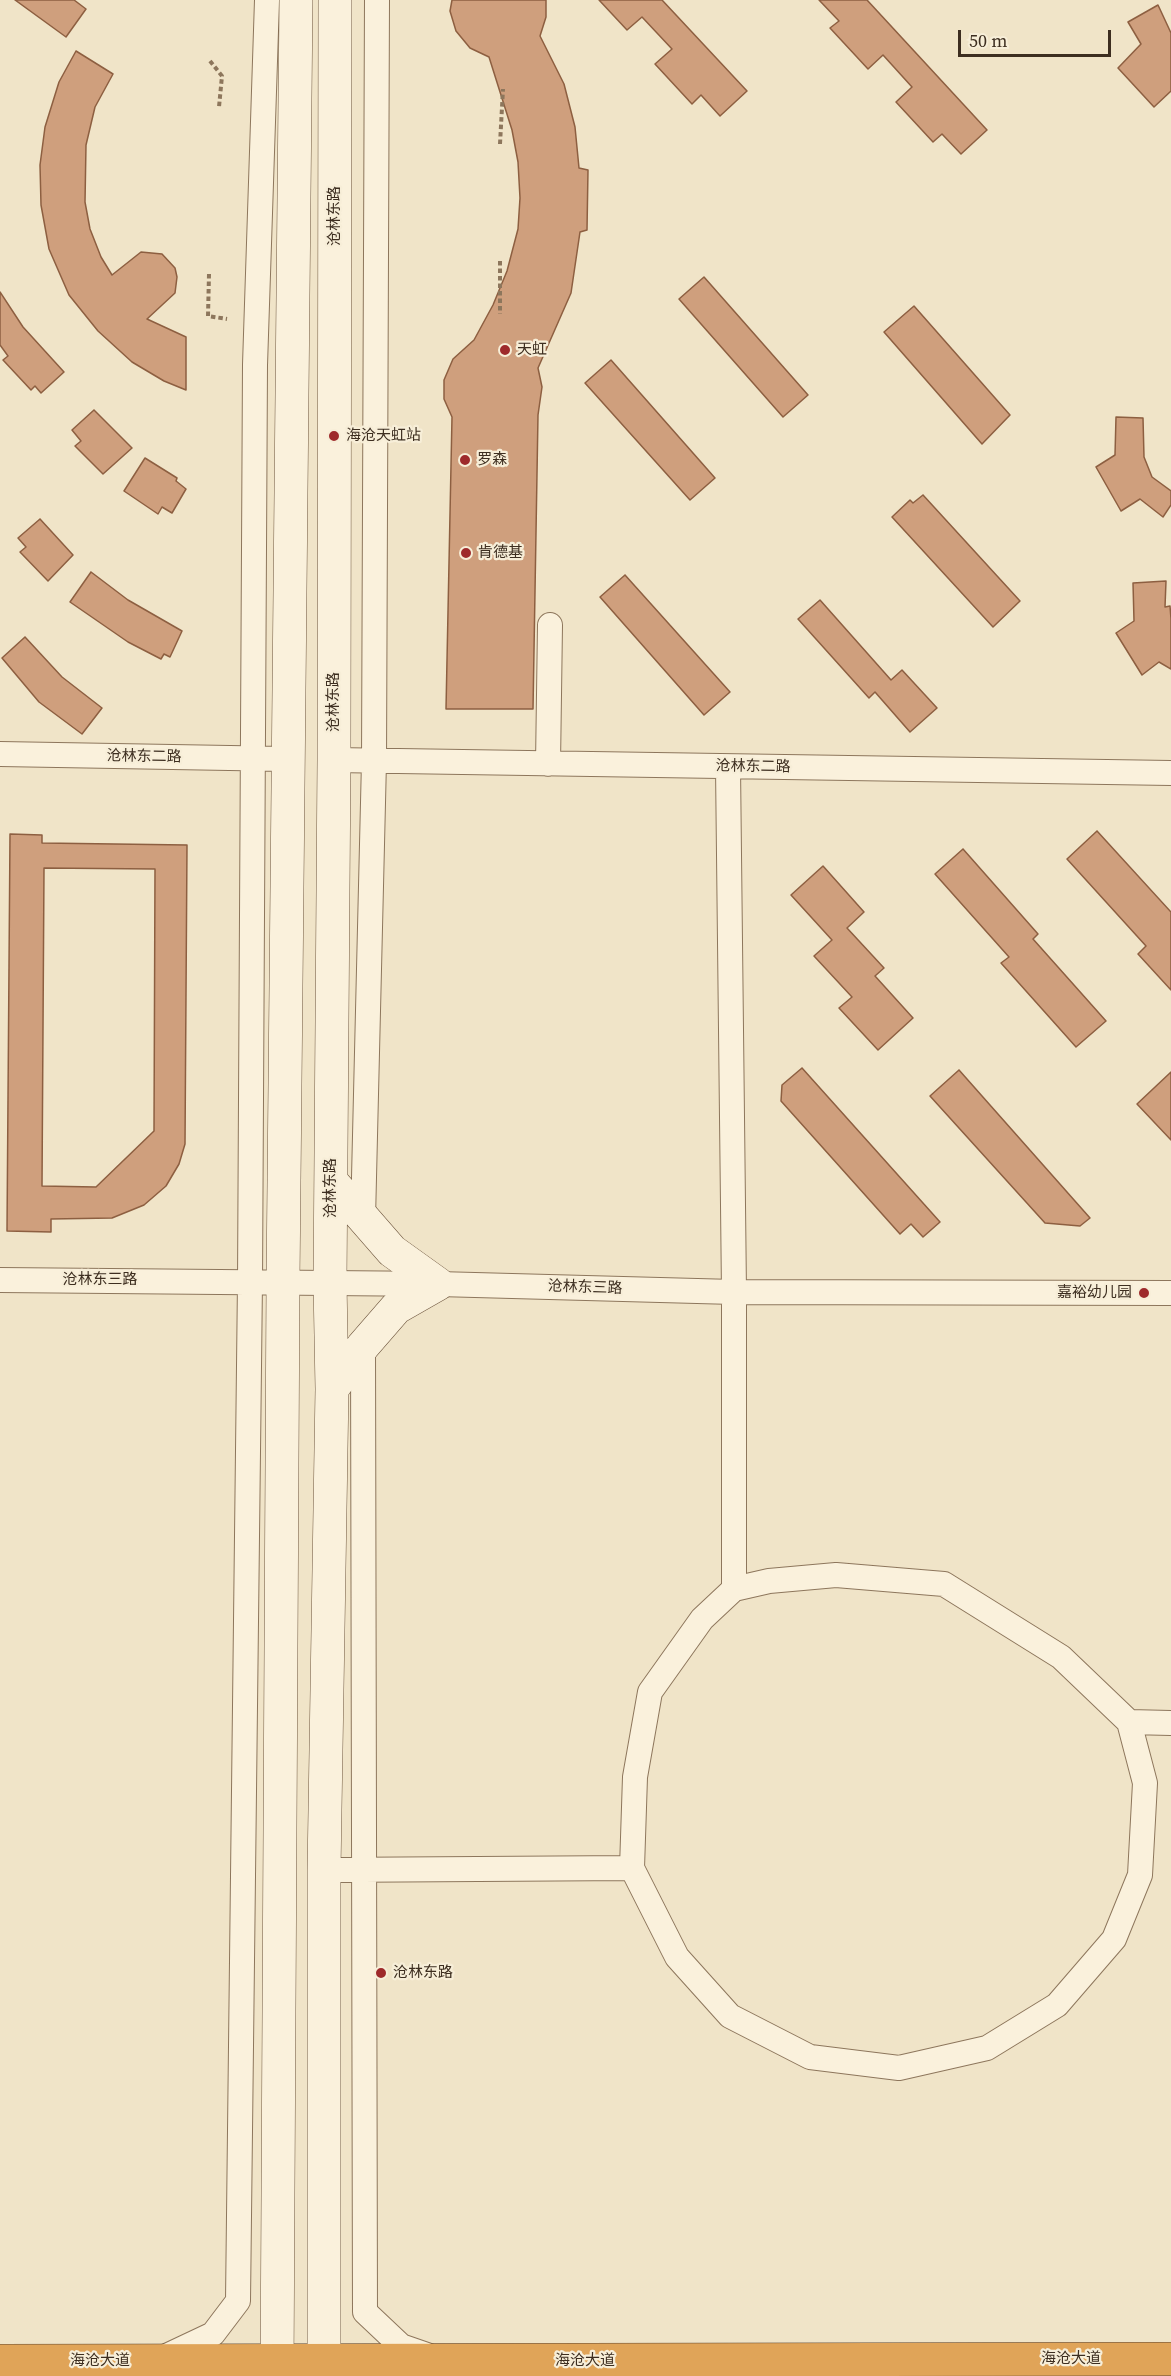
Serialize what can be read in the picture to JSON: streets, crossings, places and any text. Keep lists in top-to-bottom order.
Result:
{
  "streets": {
    "highway": ["海沧大道"],
    "street": ["沧林东路", "沧林东二路", "沧林东三路"]
  },
  "crossings": [
    ["沧林东路", "沧林东二路"],
    ["沧林东路", "沧林东三路"],
    ["沧林东路", "海沧大道"]
  ],
  "places": [
    "天虹",
    "海沧天虹站",
    "罗森",
    "肯德基",
    "嘉裕幼儿园",
    "沧林东路"
  ],
  "scale_bar": "50 m"
}
